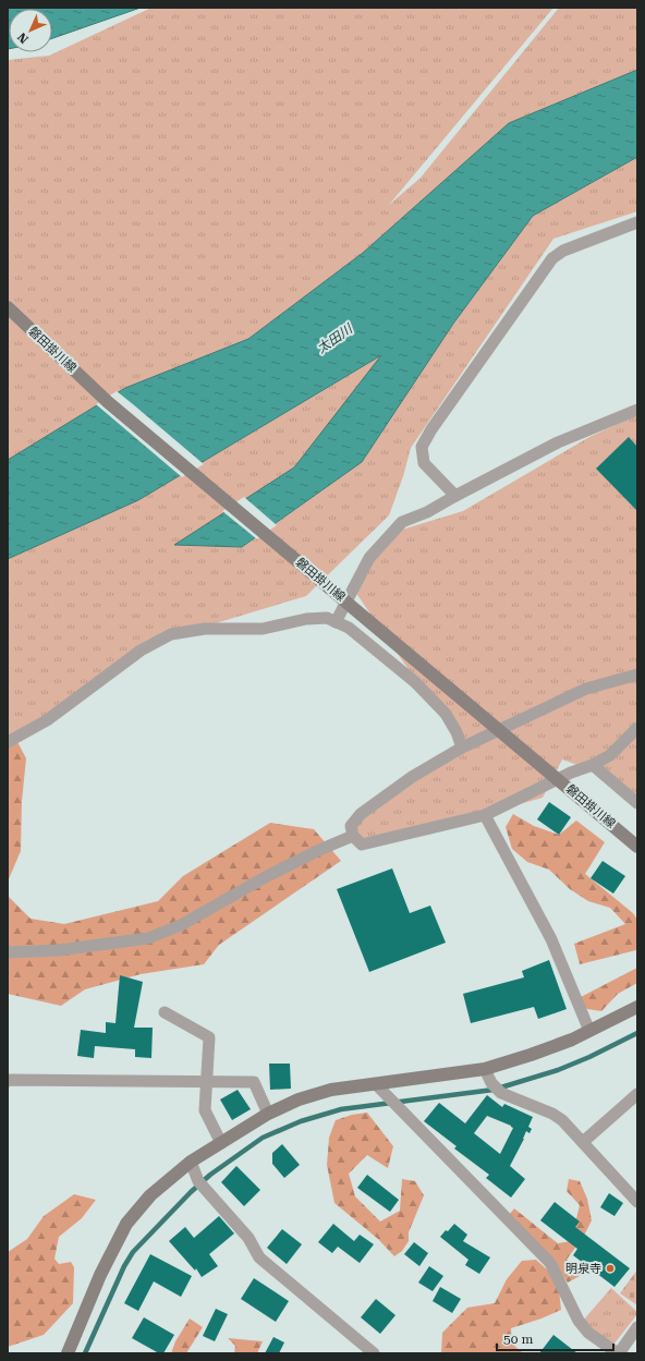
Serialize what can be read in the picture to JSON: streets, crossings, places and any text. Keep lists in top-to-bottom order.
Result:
{
  "streets": {
    "main road": ["磐田掛川線"]
  },
  "water": ["太田川"],
  "places": ["明泉寺"],
  "scale_bar": "50 m",
  "north": "bottom left"
}
